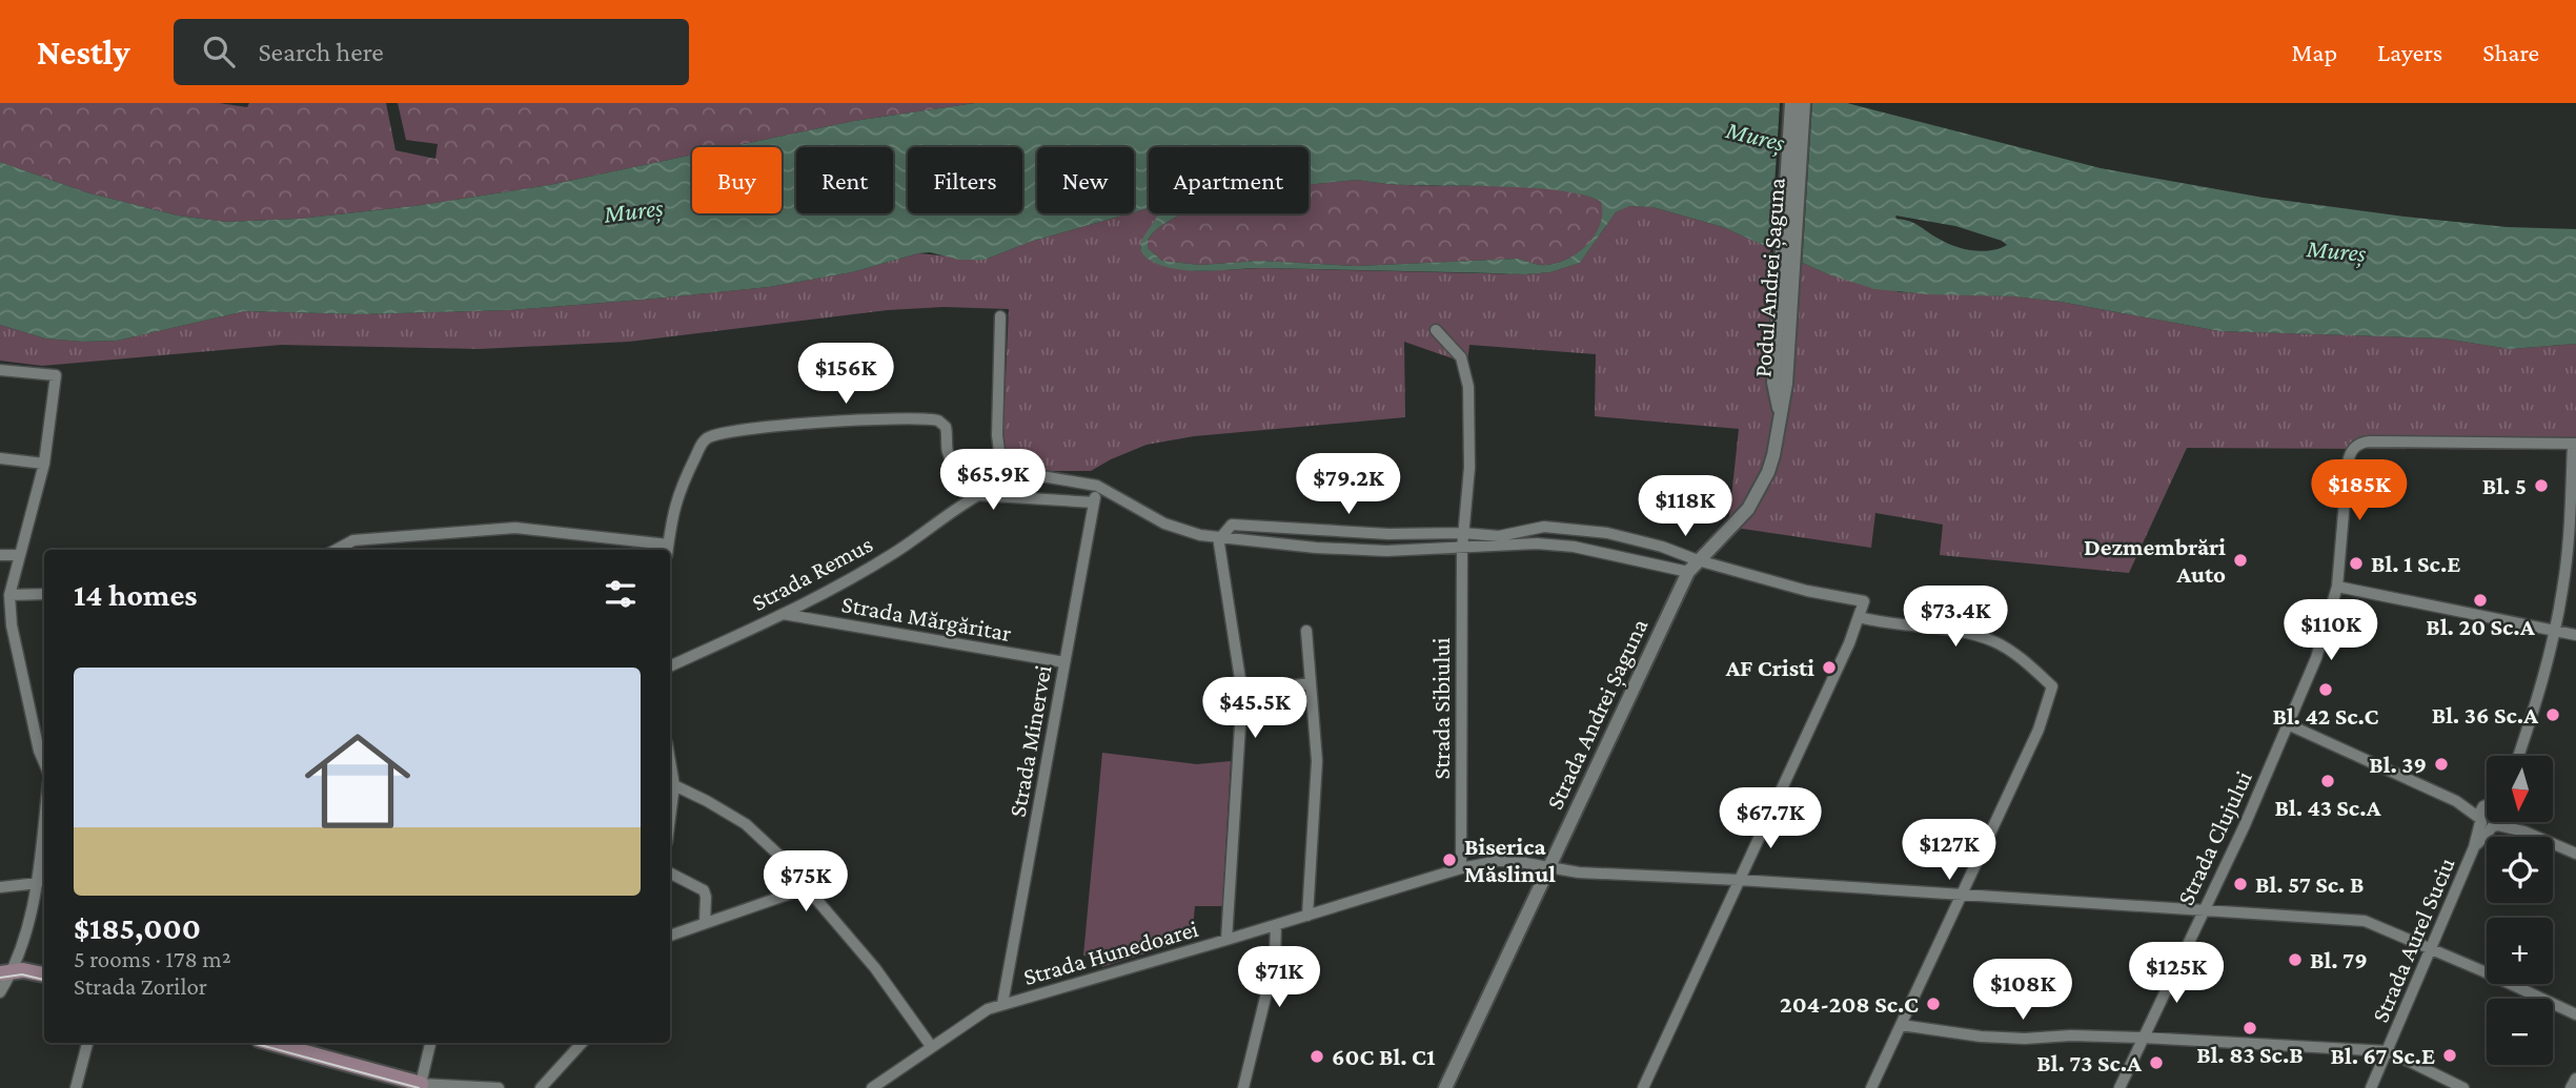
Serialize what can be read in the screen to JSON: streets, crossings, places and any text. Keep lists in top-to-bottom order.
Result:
{
  "streets": {
    "street": [
      "Podul Andrei Șaguna",
      "Strada Remus",
      "Strada Mărgăritar",
      "Strada Sibiului",
      "Strada Andrei Șaguna",
      "Strada Minervei",
      "Strada Clujului",
      "Strada Aurel Suciu",
      "Strada Hunedoarei"
    ]
  },
  "crossings": [
    ["Podul Andrei Șaguna", "Strada Andrei Șaguna"],
    ["Strada Remus", "Strada Mărgăritar"],
    ["Strada Mărgăritar", "Strada Minervei"],
    ["Strada Sibiului", "Strada Hunedoarei"],
    ["Strada Andrei Șaguna", "Strada Hunedoarei"],
    ["Strada Minervei", "Strada Hunedoarei"],
    ["Strada Clujului", "Strada Hunedoarei"],
    ["Strada Aurel Suciu", "Strada Hunedoarei"]
  ],
  "water": ["Mureș"],
  "places": [
    "Bl. 5",
    "Dezmembrări Auto",
    "Bl. 1 Sc.E",
    "Bl. 20 Sc.A",
    "AF Cristi",
    "Bl. 42 Sc.C",
    "Bl. 36 Sc.A",
    "Bl. 39",
    "Bl. 43 Sc.A",
    "Biserica Măslinul",
    "Bl. 57 Sc. B",
    "Bl. 79",
    "204-208 Sc.C",
    "Bl. 83 Sc.B",
    "Bl. 67 Sc.E",
    "60C Bl. C1",
    "Bl. 73 Sc.A"
  ],
  "north": "bottom",
  "page": {
    "header": "Nestly",
    "search": "Search here",
    "nav": ["Map", "Layers", "Share"],
    "chip": [
      "Buy",
      "Rent",
      "Filters",
      "New",
      "Apartment"
    ],
    "price": [
      "$156K",
      "$65.9K",
      "$79.2K",
      "$185K",
      "$118K",
      "$73.4K",
      "$110K",
      "$45.5K",
      "$67.7K",
      "$127K",
      "$75K",
      "$125K",
      "$71K",
      "$108K"
    ],
    "heading": "14 homes",
    "list": [
      {
        "name": "$185,000",
        "note": "5 rooms · 178 m² · Strada Zorilor"
      }
    ],
    "map_buttons": ["+", "−"]
  }
}
